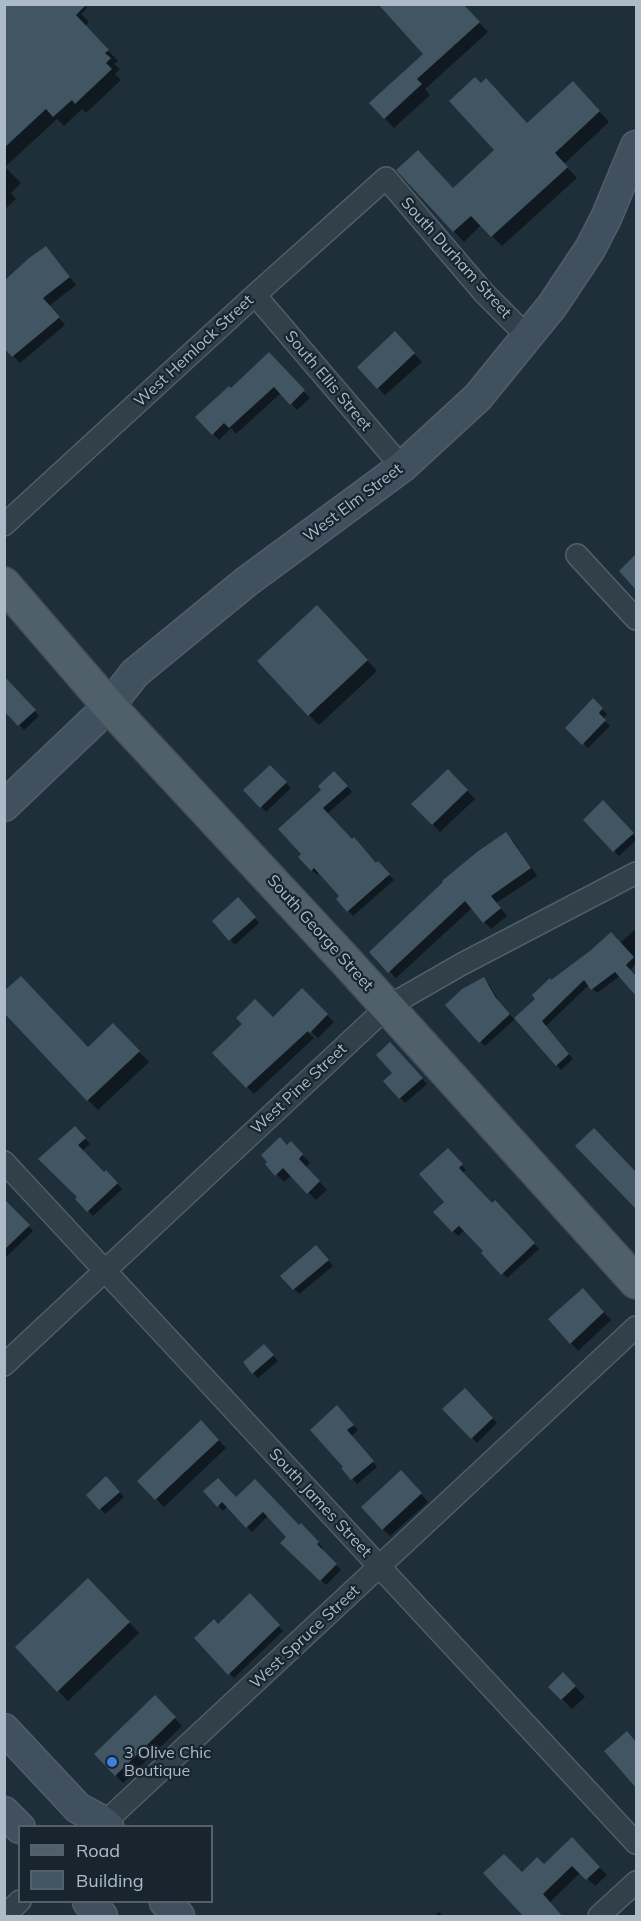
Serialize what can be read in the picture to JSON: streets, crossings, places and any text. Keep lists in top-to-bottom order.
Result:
{
  "streets": {
    "main road": ["South George Street"],
    "street": [
      "South Durham Street",
      "West Hemlock Street",
      "South Ellis Street",
      "West Elm Street",
      "West Pine Street",
      "South James Street",
      "West Spruce Street"
    ]
  },
  "crossings": [
    ["South Durham Street", "West Hemlock Street"],
    ["South Durham Street", "West Elm Street"],
    ["West Hemlock Street", "South Ellis Street"],
    ["South Ellis Street", "West Elm Street"],
    ["West Elm Street", "South George Street"],
    ["South George Street", "West Pine Street"],
    ["West Pine Street", "South James Street"],
    ["South James Street", "West Spruce Street"]
  ],
  "places": ["3 Olive Chic Boutique"],
  "legend": ["Road", "Building"]
}
